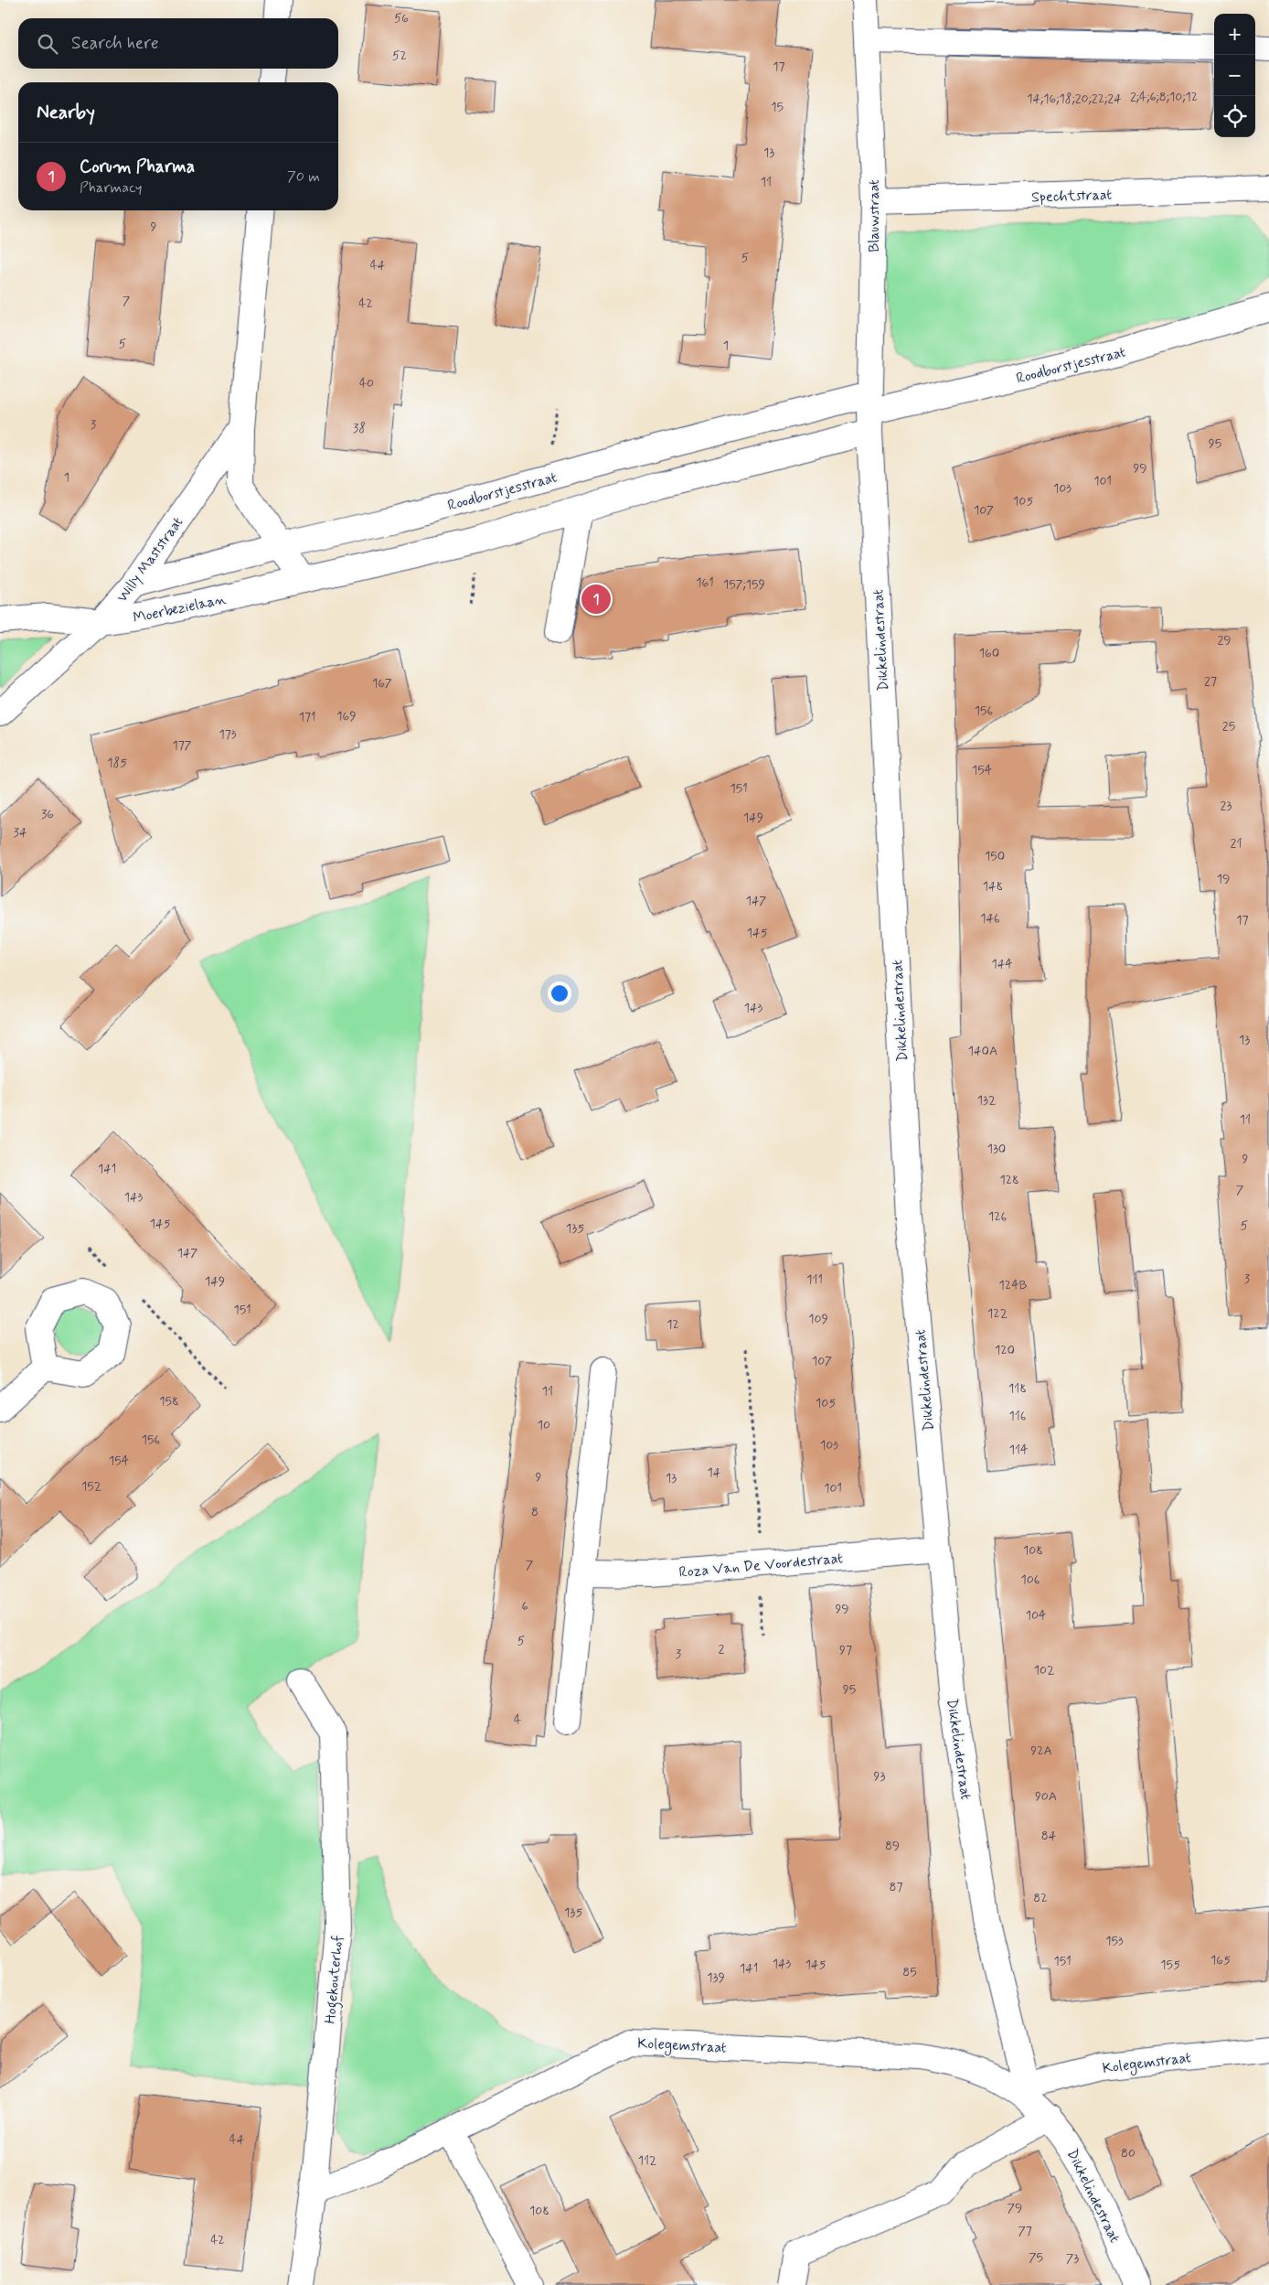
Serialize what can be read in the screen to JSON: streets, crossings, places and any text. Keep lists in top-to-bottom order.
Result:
{
  "streets": {
    "street": [
      "Spechtstraat",
      "Blauwstraat",
      "Roodborstjesstraat",
      "Willy Maststraat",
      "Moerbezielaan",
      "Dikkelindestraat",
      "Roza Van De Voordestraat",
      "Hogekouterhof",
      "Kolegemstraat"
    ]
  },
  "crossings": [
    ["Spechtstraat", "Blauwstraat"],
    ["Blauwstraat", "Roodborstjesstraat"],
    ["Blauwstraat", "Dikkelindestraat"],
    ["Roodborstjesstraat", "Willy Maststraat"],
    ["Roodborstjesstraat", "Moerbezielaan"],
    ["Roodborstjesstraat", "Dikkelindestraat"],
    ["Willy Maststraat", "Moerbezielaan"],
    ["Dikkelindestraat", "Roza Van De Voordestraat"],
    ["Dikkelindestraat", "Kolegemstraat"],
    ["Hogekouterhof", "Kolegemstraat"]
  ],
  "house_numbers": [
    "56",
    "52",
    "17",
    "2;4;6;8;10;12",
    "14;16;18;20;22;24",
    "15",
    "13",
    "11",
    "9",
    "5",
    "44",
    "7",
    "42",
    "5",
    "1",
    "40",
    "3",
    "38",
    "95",
    "99",
    "1",
    "101",
    "103",
    "105",
    "107",
    "161",
    "157;159",
    "29",
    "160",
    "27",
    "167",
    "156",
    "169",
    "171",
    "25",
    "173",
    "177",
    "185",
    "154",
    "151",
    "23",
    "36",
    "149",
    "34",
    "21",
    "150",
    "19",
    "148",
    "147",
    "146",
    "17",
    "145",
    "144",
    "143",
    "13",
    "140A",
    "132",
    "11",
    "130",
    "9",
    "141",
    "128",
    "7",
    "143",
    "126",
    "145",
    "5",
    "135",
    "147",
    "3",
    "111",
    "149",
    "124B",
    "151",
    "122",
    "109",
    "12",
    "120",
    "107",
    "118",
    "11",
    "158",
    "105",
    "116",
    "10",
    "156",
    "103",
    "114",
    "154",
    "14",
    "9",
    "13",
    "152",
    "101",
    "8",
    "108",
    "7",
    "106",
    "6",
    "99",
    "104",
    "5",
    "2",
    "97",
    "3",
    "102",
    "95",
    "4",
    "92A",
    "93",
    "90A",
    "84",
    "89",
    "87",
    "82",
    "135",
    "153",
    "165",
    "151",
    "143",
    "145",
    "155",
    "141",
    "85",
    "139",
    "44",
    "80",
    "112",
    "79",
    "108",
    "77",
    "42",
    "75",
    "73"
  ],
  "page": {
    "map_buttons": ["+", "−"],
    "search": "Search here",
    "heading": "Nearby",
    "list": [
      {
        "mark": "1",
        "name": "Corum Pharma",
        "note": "Pharmacy",
        "value": "70 m"
      }
    ],
    "pins": "1"
  }
}
